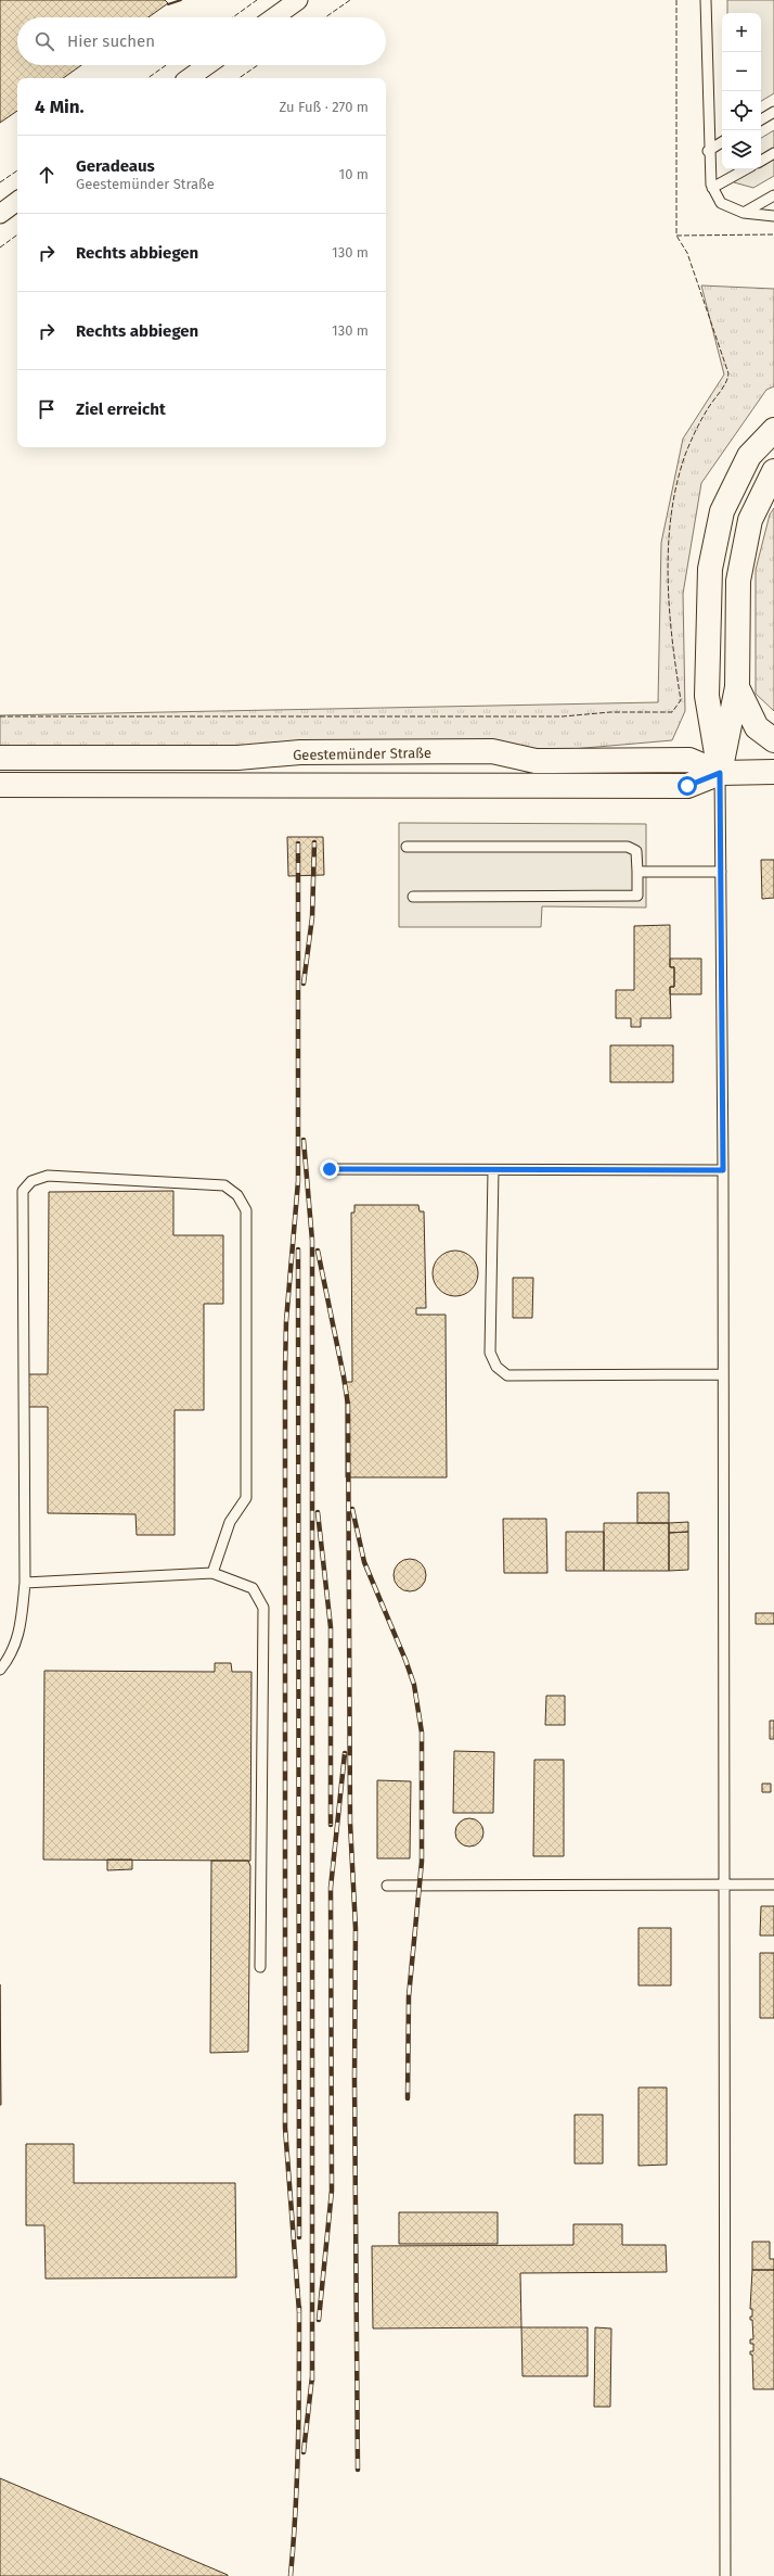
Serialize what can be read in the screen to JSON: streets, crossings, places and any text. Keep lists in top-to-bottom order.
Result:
{
  "streets": {
    "main road": ["Geestemünder Straße"]
  },
  "page": {
    "map_buttons": ["+", "−"],
    "search": "Hier suchen",
    "heading": ["4 Min.", "Zu Fuß · 270 m"],
    "list": [
      ["Geradeaus", "Geestemünder Straße", "10 m"],
      ["Rechts abbiegen", "130 m"],
      ["Rechts abbiegen", "130 m"],
      "Ziel erreicht"
    ]
  }
}
